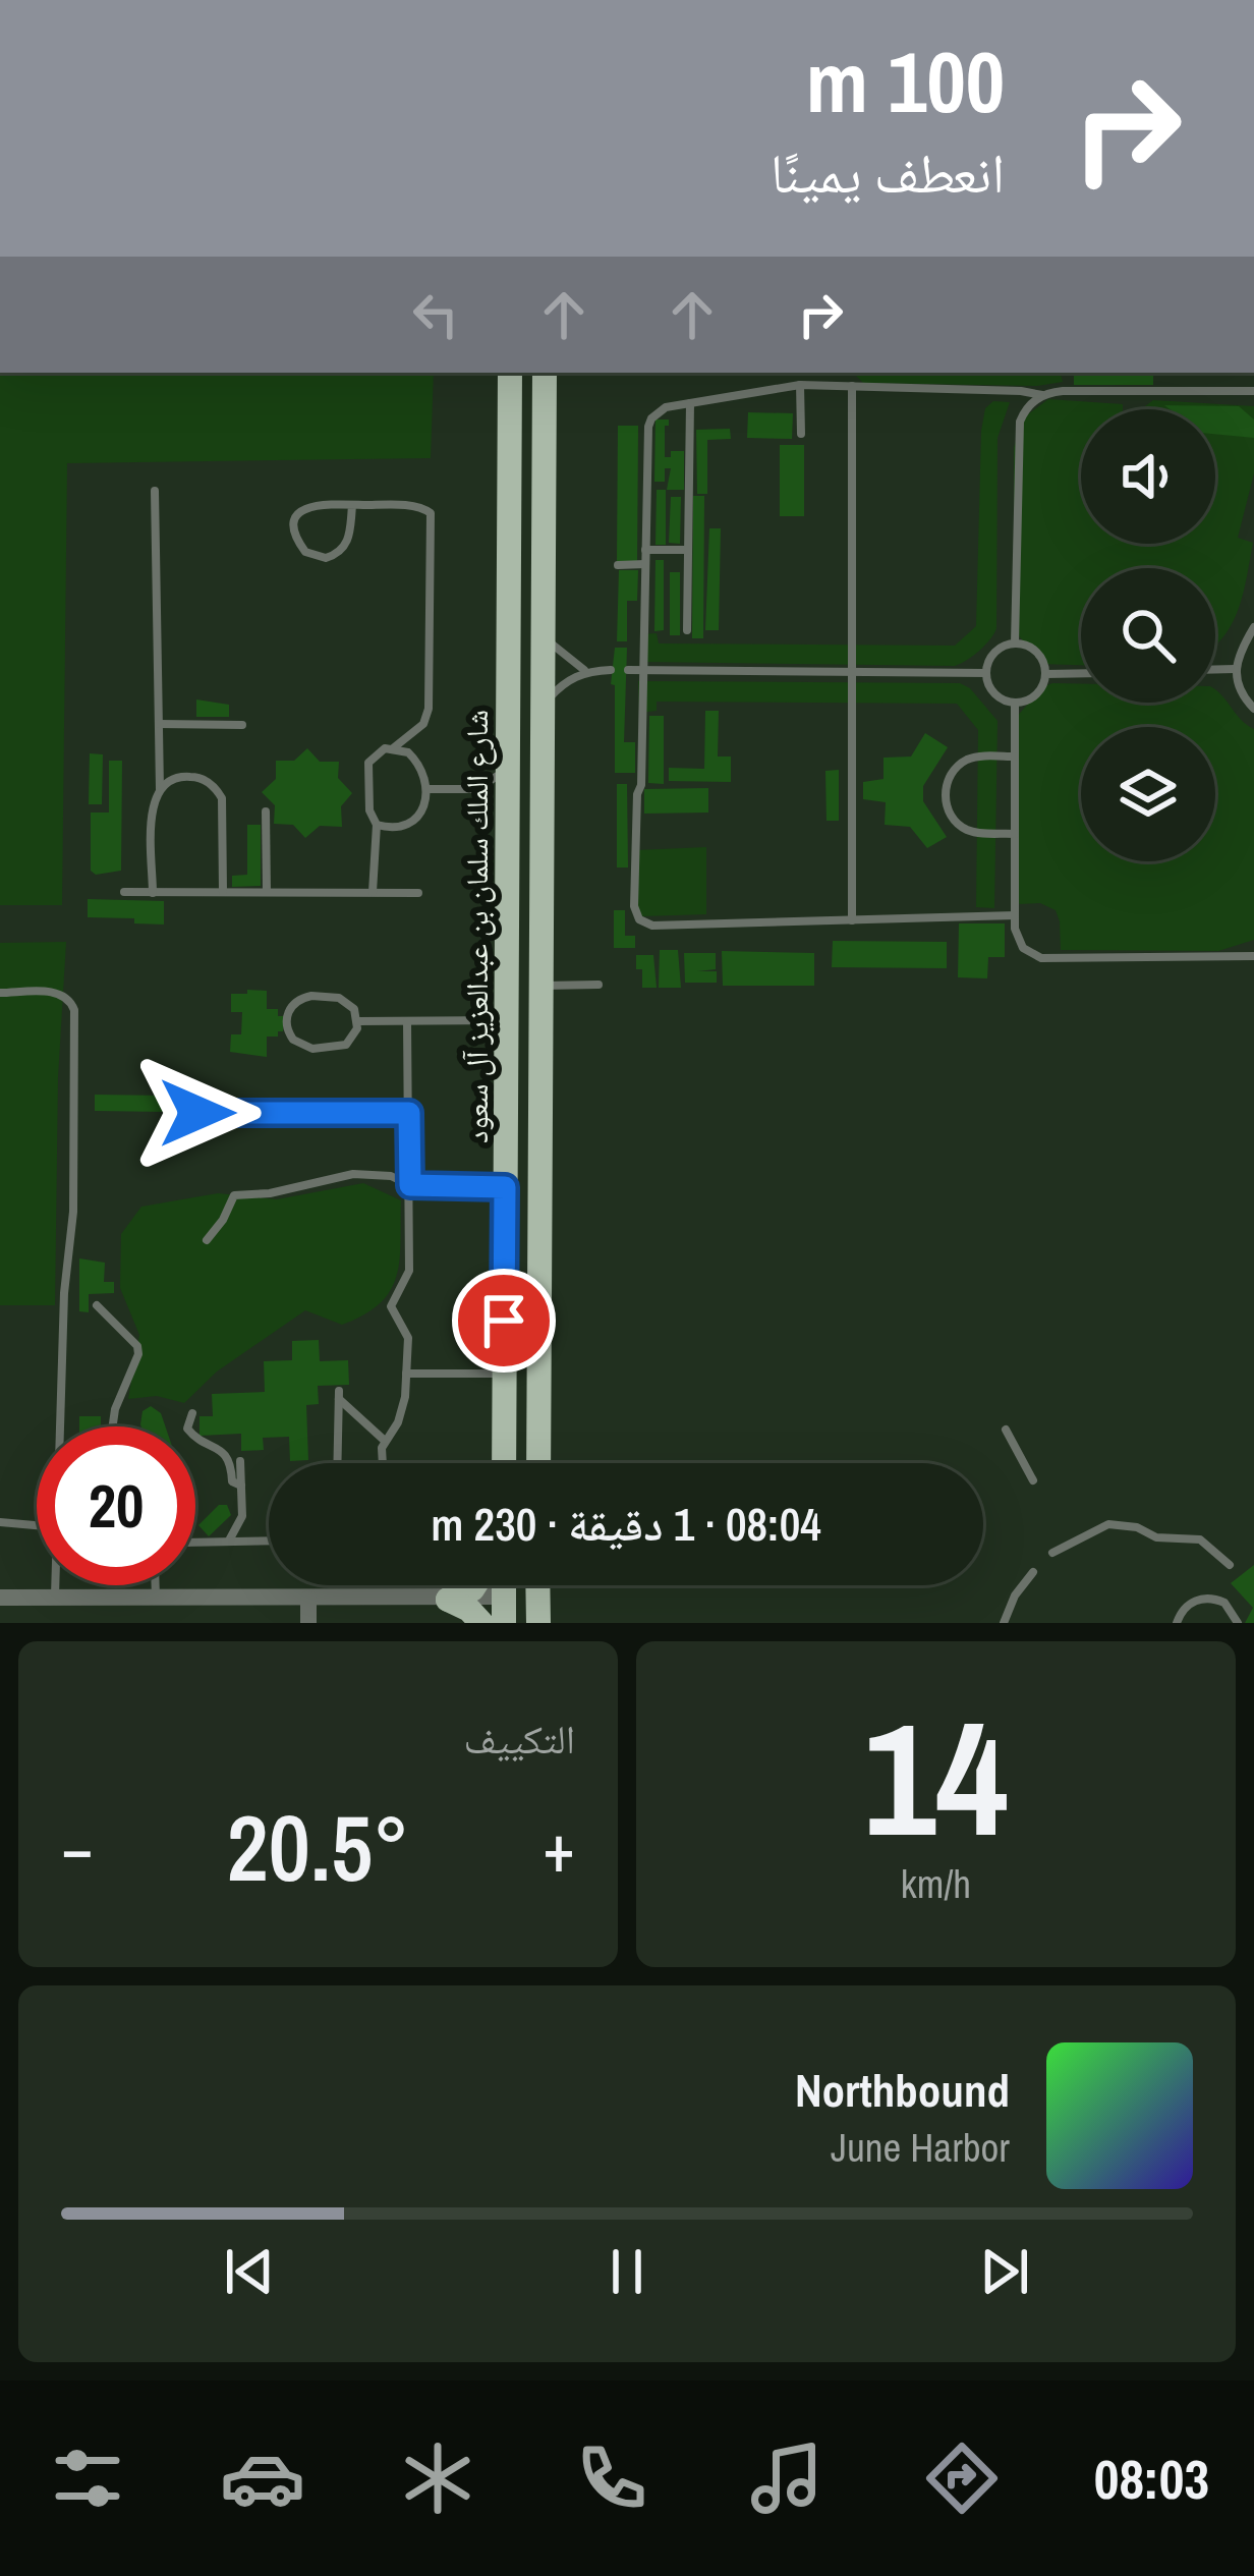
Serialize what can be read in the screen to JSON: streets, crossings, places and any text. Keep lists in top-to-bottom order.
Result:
{
  "streets": {
    "main road": ["شارع الملك سلمان بن عبدالعزيز آل سعود"]
  },
  "page": {
    "turn": ["100 m", "انعطف يمينًا"],
    "limit": "20",
    "trip": "08:04 · 1 دقيقة · 230 m",
    "tile": [
      ["14", "km/h"],
      "التكييف"
    ],
    "heat": ["−", "20.5°", "+"],
    "song": ["Northbound", "June Harbor"],
    "tabs": "08:03"
  }
}
